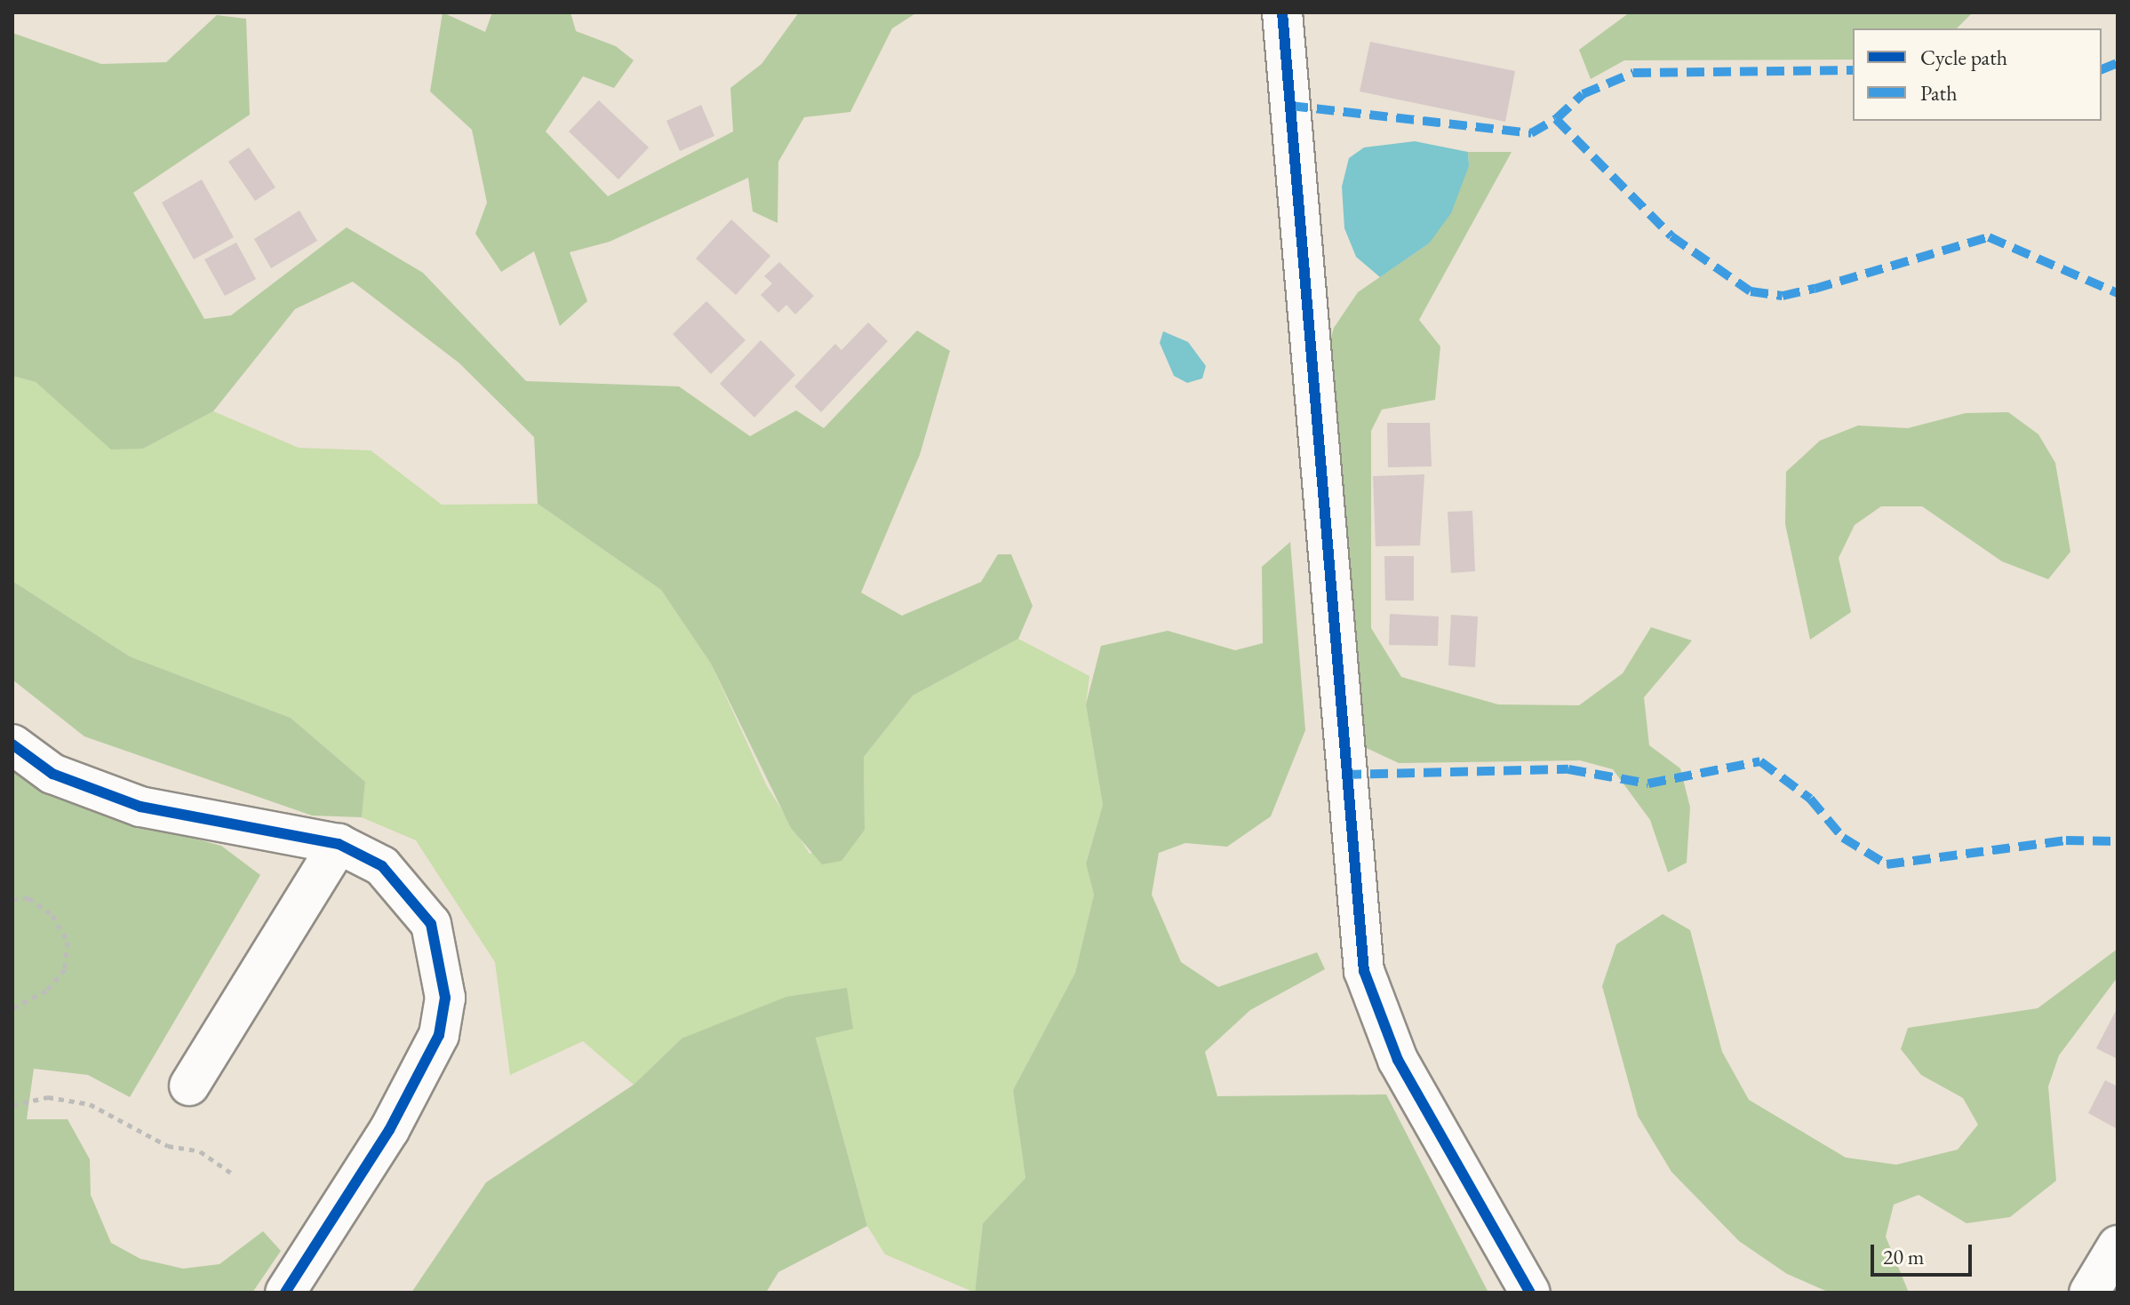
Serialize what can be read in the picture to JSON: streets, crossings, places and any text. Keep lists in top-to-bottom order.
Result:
{
  "legend": ["Cycle path", "Path"],
  "scale_bar": "20 m"
}
